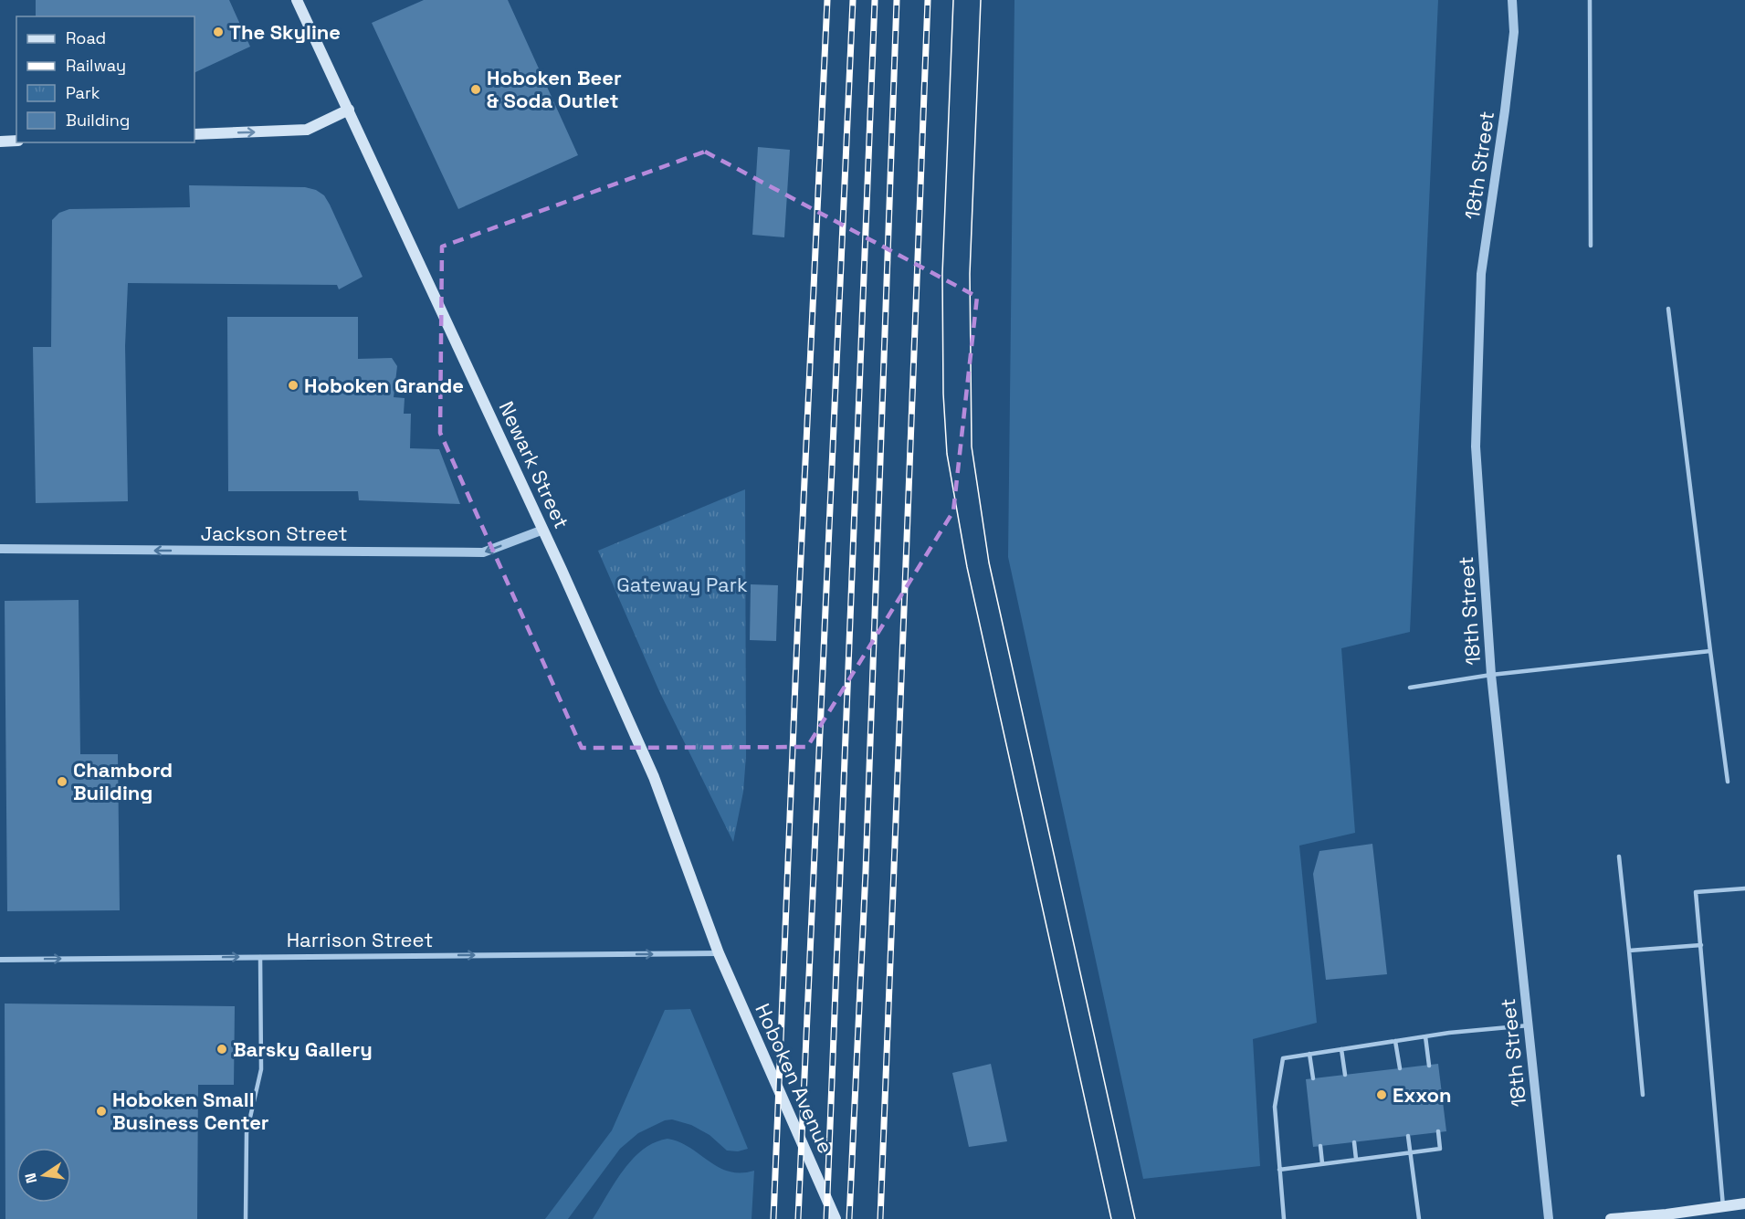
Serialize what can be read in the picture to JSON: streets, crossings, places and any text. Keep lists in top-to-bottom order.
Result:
{
  "streets": {
    "main road": ["Newark Street", "Hoboken Avenue"],
    "street": ["18th Street", "Jackson Street", "Harrison Street"]
  },
  "crossings": [
    ["Newark Street", "Jackson Street"],
    ["Newark Street", "Harrison Street"],
    ["Newark Street", "Hoboken Avenue"],
    ["Harrison Street", "Hoboken Avenue"]
  ],
  "one_way": ["Jackson Street", "Harrison Street"],
  "parks": ["Gateway Park"],
  "places": [
    "The Skyline",
    "Hoboken Beer & Soda Outlet",
    "Hoboken Grande",
    "Chambord Building",
    "Barsky Gallery",
    "Exxon",
    "Hoboken Small Business Center"
  ],
  "legend": [
    "Road",
    "Railway",
    "Park",
    "Building"
  ],
  "north": "left"
}
